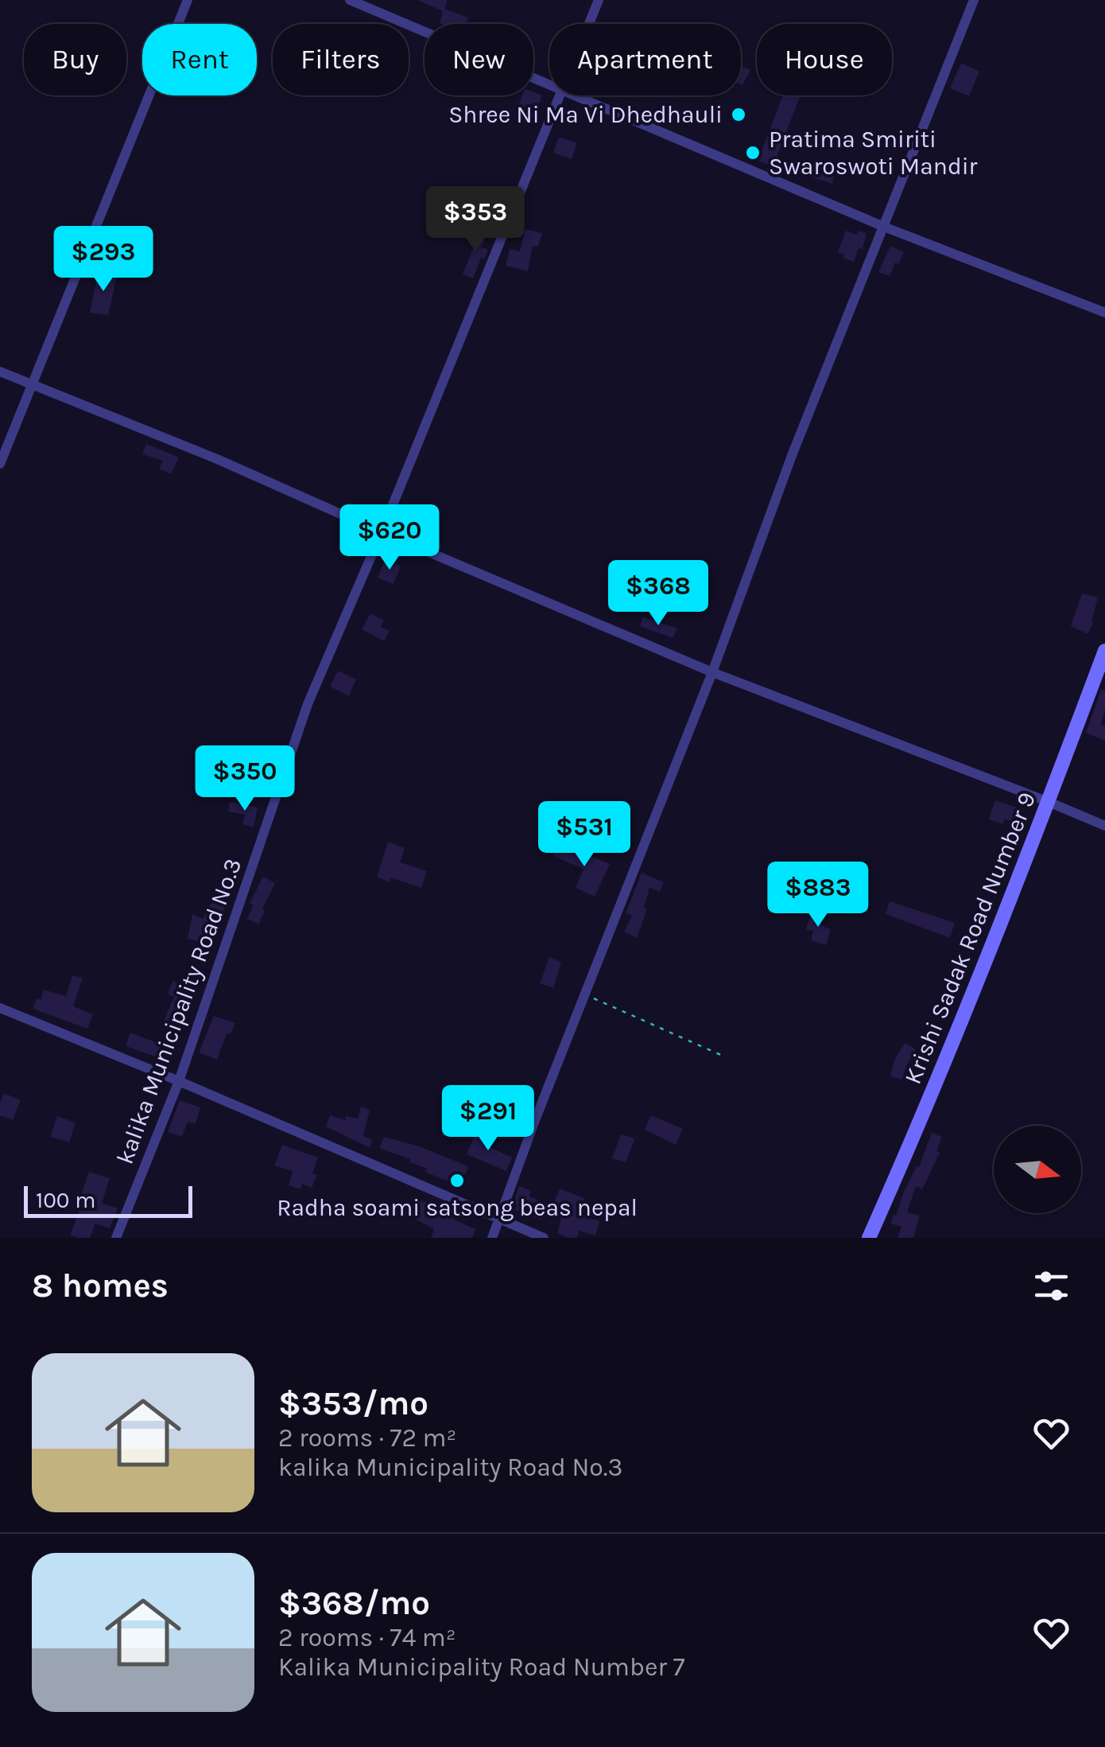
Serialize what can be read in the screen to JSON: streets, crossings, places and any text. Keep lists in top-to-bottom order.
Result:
{
  "streets": {
    "street": ["Krishi Sadak Road Number 9", "kalika Municipality Road No.3"]
  },
  "places": ["Shree Ni Ma Vi Dhedhauli", "Pratima Smiriti Swaroswoti Mandir", "Radha soami satsong beas nepal"],
  "scale_bar": "100 m",
  "north": "right",
  "page": {
    "chip": [
      "Buy",
      "Rent",
      "Filters",
      "New",
      "Apartment",
      "House"
    ],
    "price": [
      "$353",
      "$293",
      "$620",
      "$368",
      "$350",
      "$531",
      "$883",
      "$291"
    ],
    "scale": "100 m",
    "heading": "8 homes",
    "list": [
      {
        "name": "$353/mo",
        "note": "2 rooms · 72 m² · kalika Municipality Road No.3"
      },
      {
        "name": "$368/mo",
        "note": "2 rooms · 74 m² · Kalika Municipality Road Number 7"
      }
    ]
  }
}
